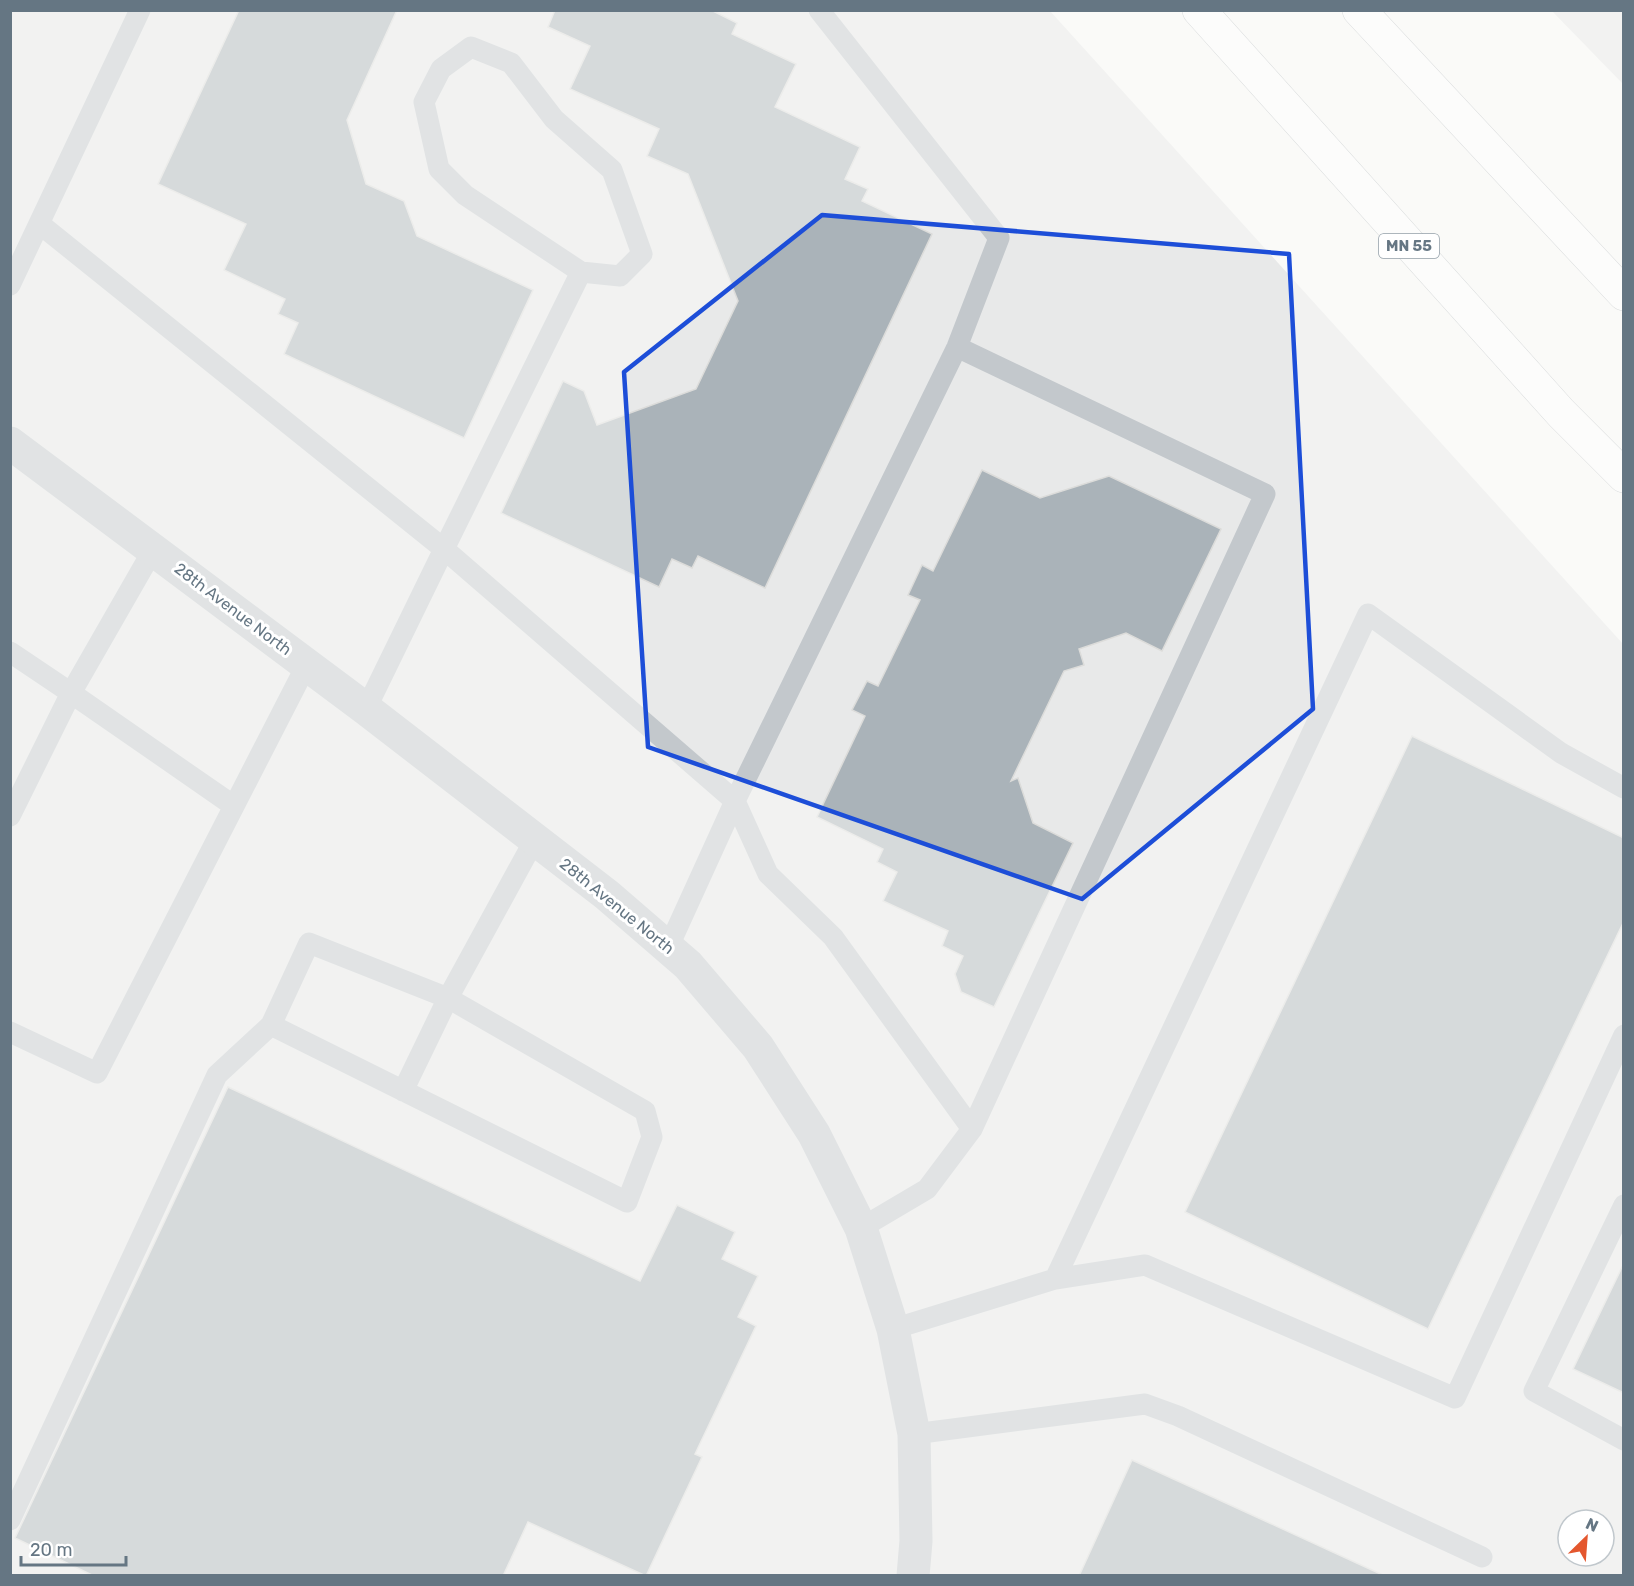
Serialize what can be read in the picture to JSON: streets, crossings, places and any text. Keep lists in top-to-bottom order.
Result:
{
  "streets": {
    "main road": ["MN 55"],
    "street": ["28th Avenue North"]
  },
  "scale_bar": "20 m",
  "north": "top right"
}
